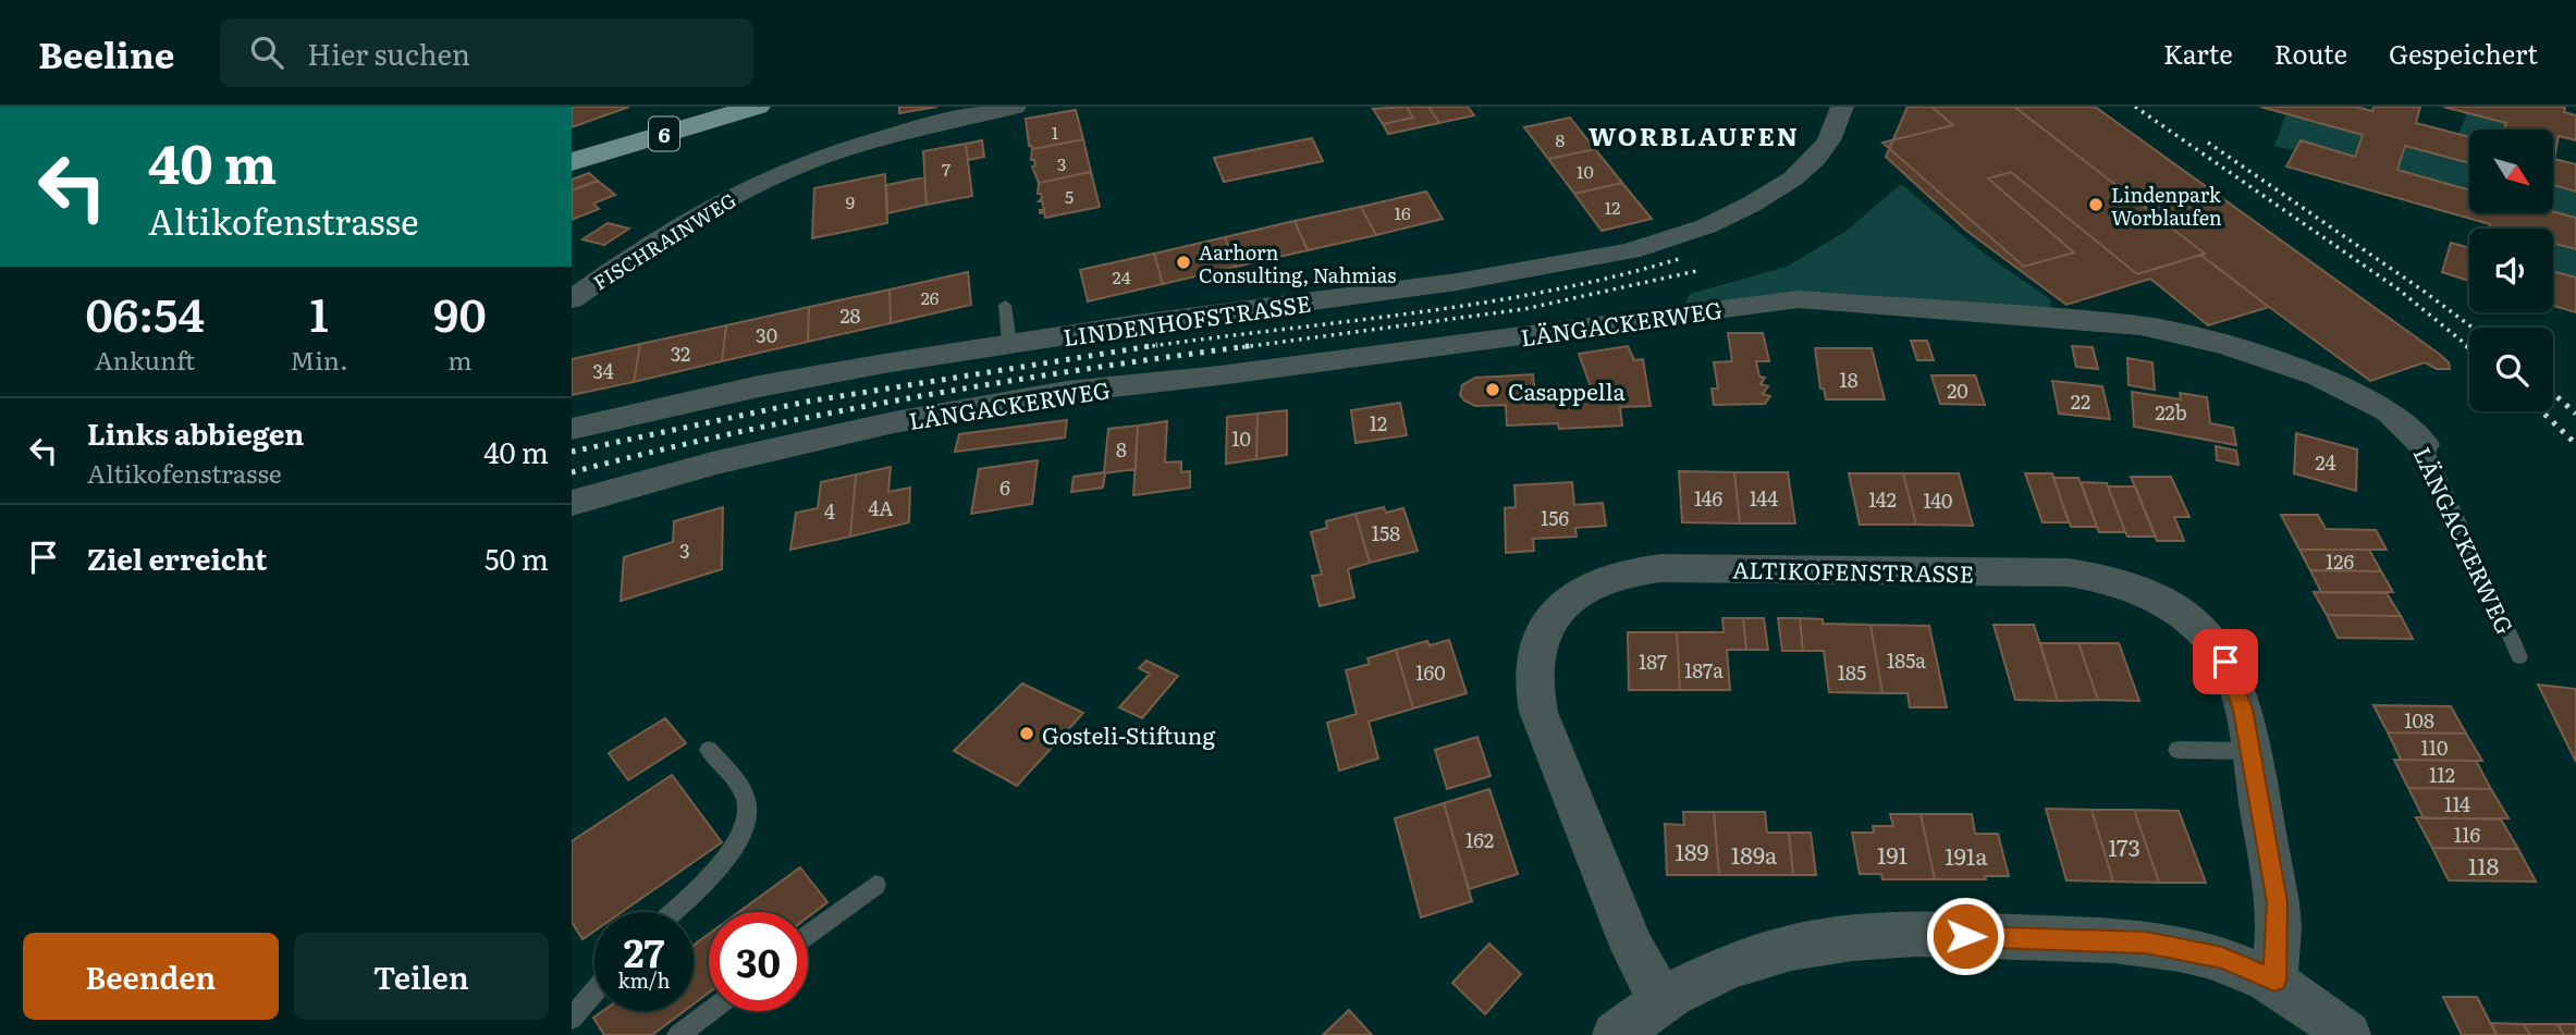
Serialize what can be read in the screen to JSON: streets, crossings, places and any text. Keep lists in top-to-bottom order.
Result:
{
  "streets": {
    "main road": ["6"],
    "street": [
      "FISCHRAINWEG",
      "LINDENHOFSTRASSE",
      "LÄNGACKERWEG",
      "ALTIKOFENSTRASSE"
    ]
  },
  "districts": ["WORBLAUFEN"],
  "places": [
    "Lindenpark Worblaufen",
    "Aarhorn Consulting, Nahmias",
    "Casappella",
    "Gosteli-Stiftung"
  ],
  "house_numbers": [
    "1",
    "8",
    "3",
    "7",
    "10",
    "5",
    "9",
    "12",
    "16",
    "24",
    "26",
    "28",
    "30",
    "32",
    "34",
    "18",
    "20",
    "22",
    "22b",
    "12",
    "10",
    "8",
    "24",
    "6",
    "146",
    "144",
    "142",
    "140",
    "4A",
    "4",
    "156",
    "158",
    "3",
    "126",
    "185a",
    "187",
    "187a",
    "160",
    "185",
    "108",
    "110",
    "112",
    "114",
    "116",
    "162",
    "173",
    "189",
    "189a",
    "191",
    "191a",
    "118"
  ],
  "north": "bottom right",
  "page": {
    "header": "Beeline",
    "search": "Hier suchen",
    "nav": ["Karte", "Route", "Gespeichert"],
    "turn": ["40 m", "Altikofenstrasse"],
    "eta": [
      "06:54",
      "Ankunft",
      "1",
      "Min.",
      "90",
      "m"
    ],
    "list": [
      {
        "name": "Links abbiegen",
        "note": "Altikofenstrasse",
        "value": "40 m"
      },
      {
        "name": "Ziel erreicht",
        "value": "50 m"
      }
    ],
    "speed": "27 km/h",
    "limit": "30",
    "buttons": ["Beenden", "Teilen"]
  }
}
